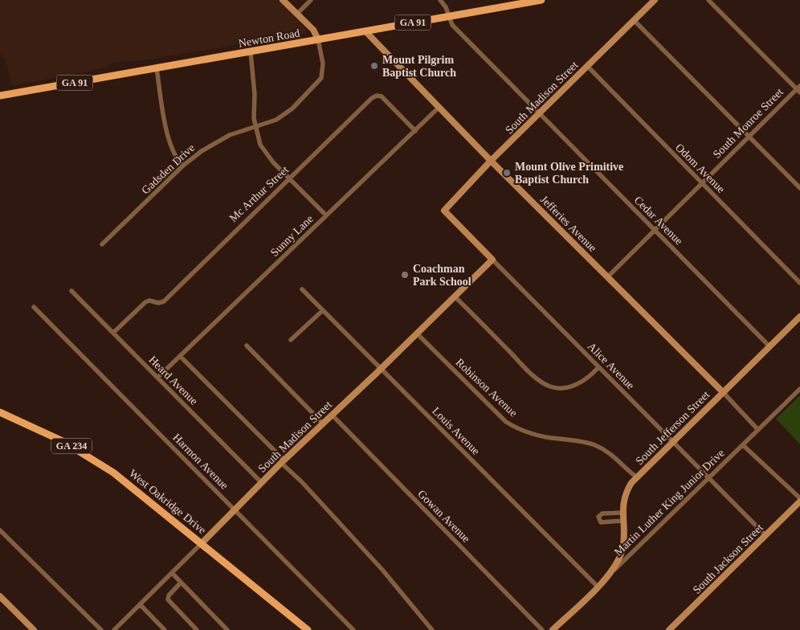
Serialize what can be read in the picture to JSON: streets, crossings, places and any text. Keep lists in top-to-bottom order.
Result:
{
  "streets": {
    "main road": [
      "GA 91",
      "Newton Road",
      "GA 234",
      "West Oakridge Drive"
    ],
    "street": [
      "South Madison Street",
      "South Monroe Street",
      "Odom Avenue",
      "Gadsden Drive",
      "Mc Arthur Street",
      "Cedar Avenue",
      "Jefferies Avenue",
      "Sunny Lane",
      "Alice Avenue",
      "Heard Avenue",
      "Robinson Avenue",
      "South Jefferson Street",
      "Louis Avenue",
      "Harmon Avenue",
      "Martin Luther King Junior Drive",
      "Gowan Avenue",
      "South Jackson Street"
    ]
  },
  "crossings": [
    ["Newton Road", "Gadsden Drive"],
    ["Newton Road", "Cedar Avenue"],
    ["Newton Road", "Jefferies Avenue"],
    ["South Madison Street", "Odom Avenue"],
    ["South Madison Street", "Cedar Avenue"],
    ["South Madison Street", "Jefferies Avenue"],
    ["South Madison Street", "Alice Avenue"],
    ["South Madison Street", "Heard Avenue"],
    ["South Madison Street", "Robinson Avenue"],
    ["South Madison Street", "Louis Avenue"],
    ["South Madison Street", "Harmon Avenue"],
    ["South Madison Street", "West Oakridge Drive"],
    ["South Madison Street", "Gowan Avenue"],
    ["South Monroe Street", "Odom Avenue"],
    ["South Monroe Street", "Cedar Avenue"],
    ["South Monroe Street", "Jefferies Avenue"],
    ["Mc Arthur Street", "Sunny Lane"],
    ["Mc Arthur Street", "Heard Avenue"],
    ["Cedar Avenue", "South Jefferson Street"],
    ["Jefferies Avenue", "Sunny Lane"],
    ["Jefferies Avenue", "South Jefferson Street"],
    ["Jefferies Avenue", "Martin Luther King Junior Drive"],
    ["Sunny Lane", "Heard Avenue"],
    ["Alice Avenue", "South Jefferson Street"],
    ["Alice Avenue", "Martin Luther King Junior Drive"],
    ["Alice Avenue", "South Jackson Street"],
    ["Robinson Avenue", "South Jefferson Street"],
    ["South Jefferson Street", "Martin Luther King Junior Drive"],
    ["Louis Avenue", "Martin Luther King Junior Drive"]
  ],
  "places": ["Mount Pilgrim Baptist Church", "Mount Olive Primitive Baptist Church", "Coachman Park School"]
}
